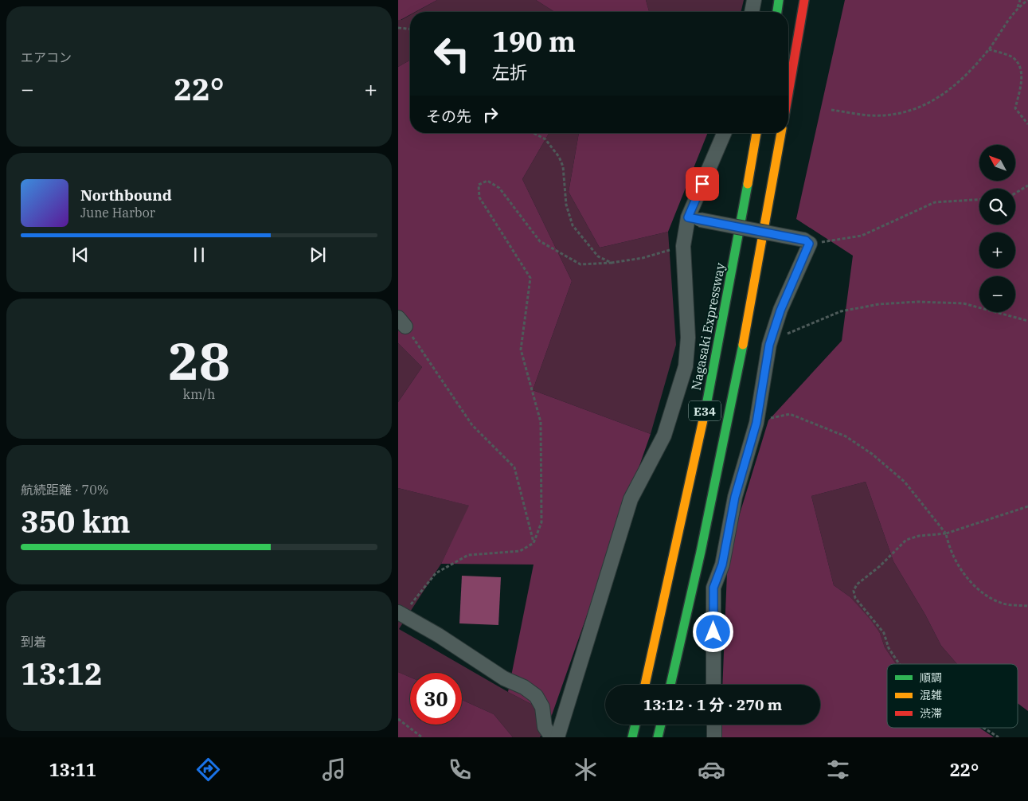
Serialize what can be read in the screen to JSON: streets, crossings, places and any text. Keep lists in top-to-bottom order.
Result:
{
  "streets": {
    "highway": ["Nagasaki Expressway", "E34"]
  },
  "legend": ["順調", "混雑", "渋滞"],
  "north": "top left",
  "page": {
    "tile": [
      "エアコン",
      ["28", "km/h"],
      ["航続距離 · 70%", "350 km"],
      ["到着", "13:12"]
    ],
    "turn": ["190 m", "左折"],
    "heat": ["−", "22°", "+"],
    "then": "その先",
    "map_buttons": ["+", "−"],
    "song": ["Northbound", "June Harbor"],
    "limit": "30",
    "trip": "13:12 · 1 分 · 270 m",
    "tabs": ["13:11", "22°"]
  }
}
